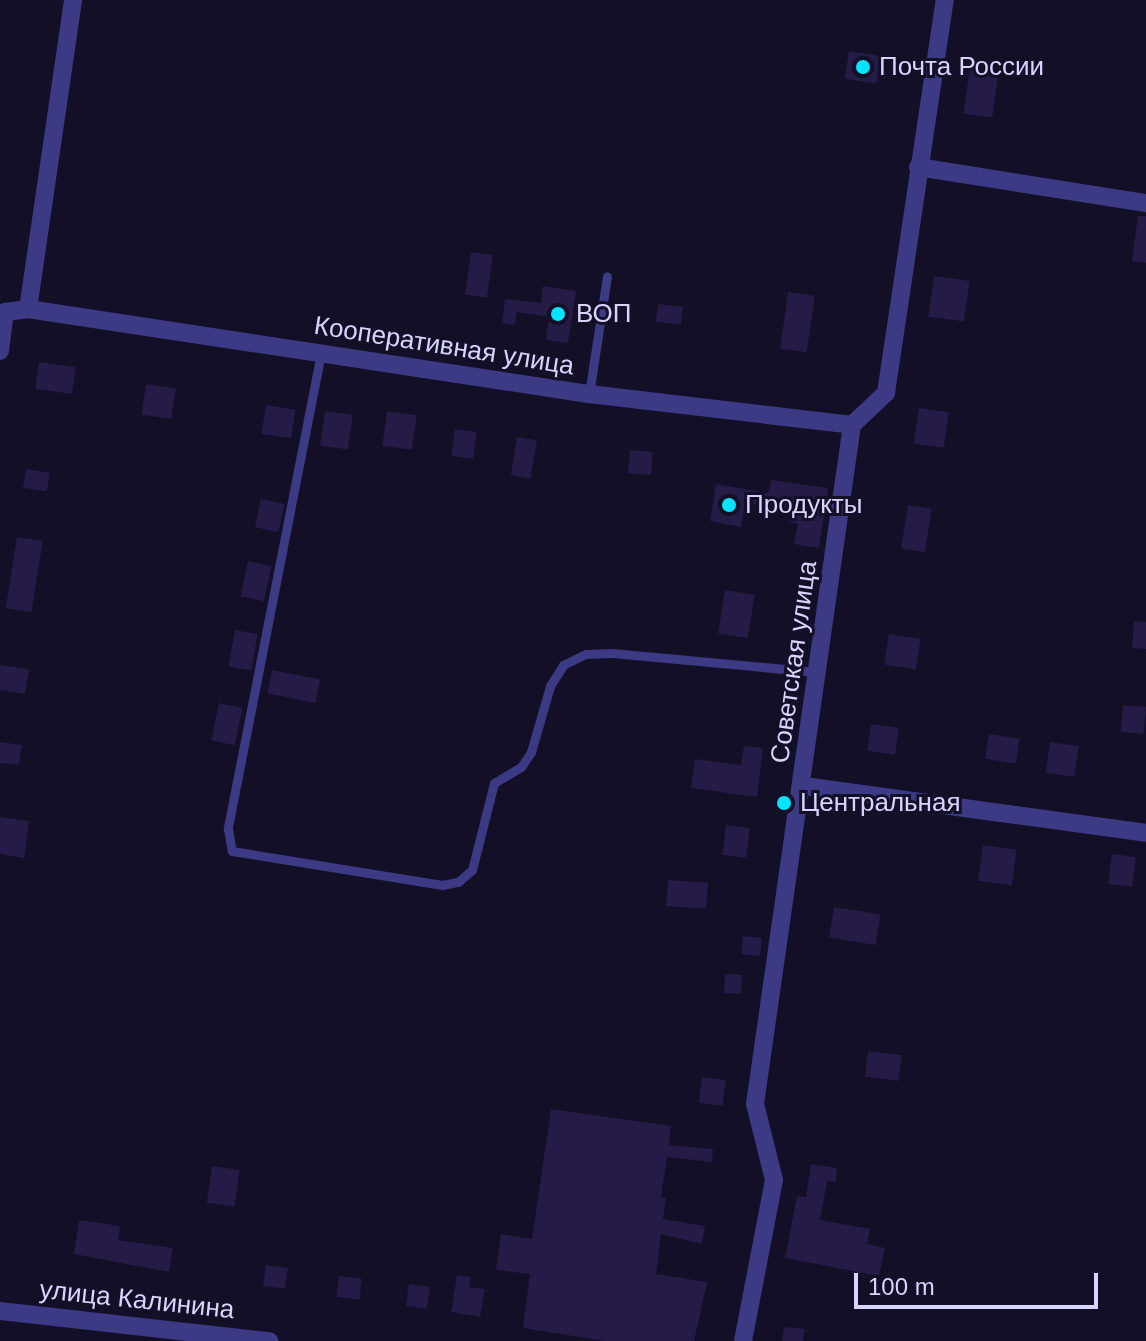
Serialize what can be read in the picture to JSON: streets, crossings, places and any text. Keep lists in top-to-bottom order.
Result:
{
  "streets": {
    "street": ["Кооперативная улица", "Советская улица", "улица Калинина"]
  },
  "crossings": [
    ["Кооперативная улица", "Советская улица"]
  ],
  "places": [
    "Почта России",
    "ВОП",
    "Продукты",
    "Центральная"
  ],
  "scale_bar": "100 m"
}
